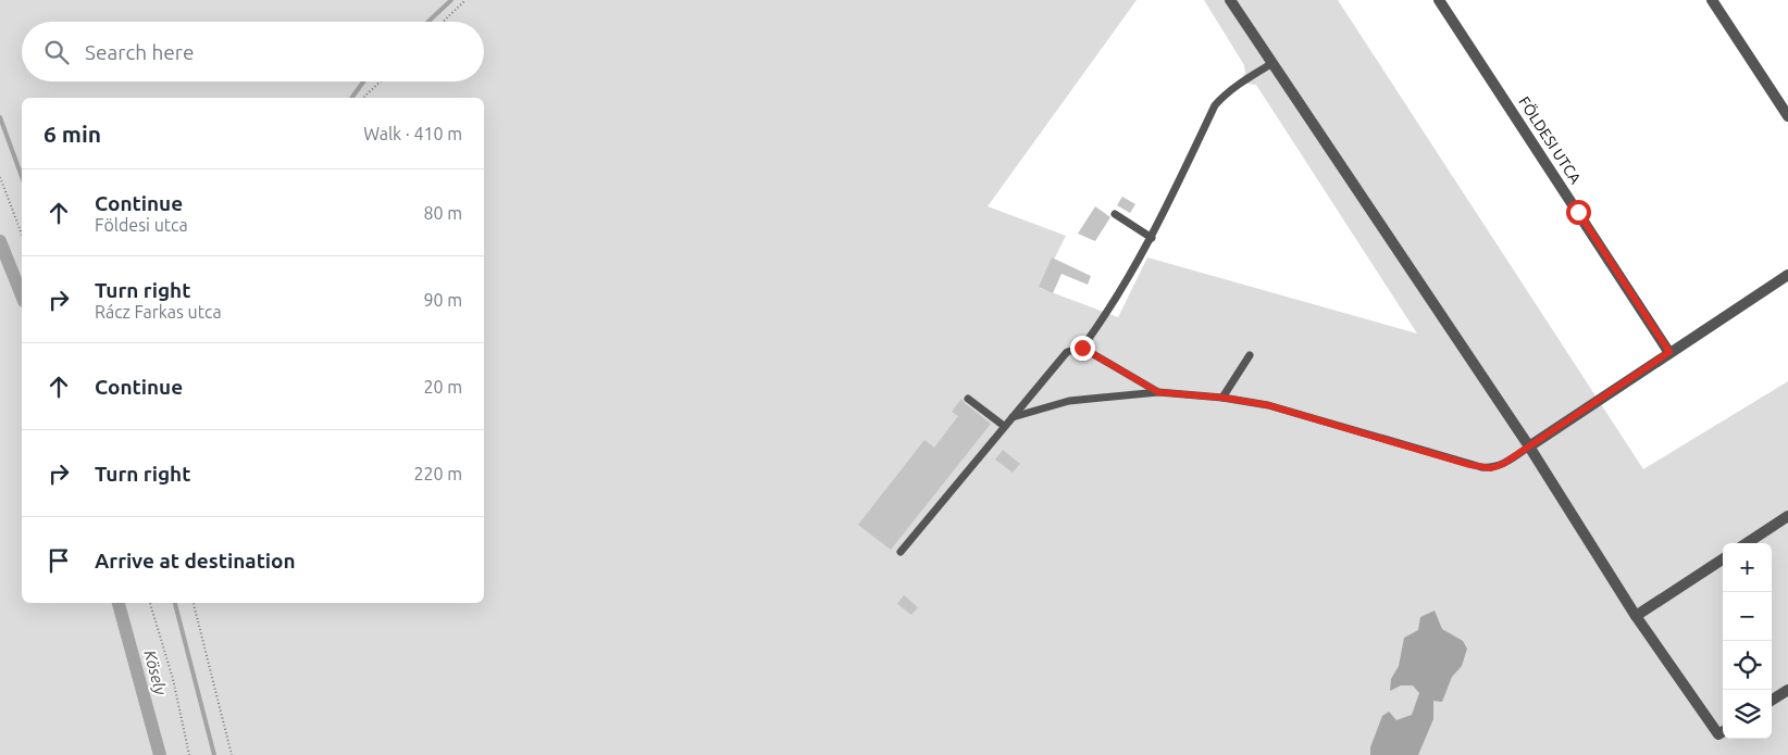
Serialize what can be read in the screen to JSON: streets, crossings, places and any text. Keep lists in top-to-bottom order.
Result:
{
  "streets": {
    "street": ["FÖLDESI UTCA"]
  },
  "water": ["Kösely"],
  "page": {
    "search": "Search here",
    "heading": ["6 min", "Walk · 410 m"],
    "list": [
      ["Continue", "Földesi utca", "80 m"],
      ["Turn right", "Rácz Farkas utca", "90 m"],
      ["Continue", "20 m"],
      ["Turn right", "220 m"],
      "Arrive at destination"
    ],
    "map_buttons": ["+", "−"]
  }
}
